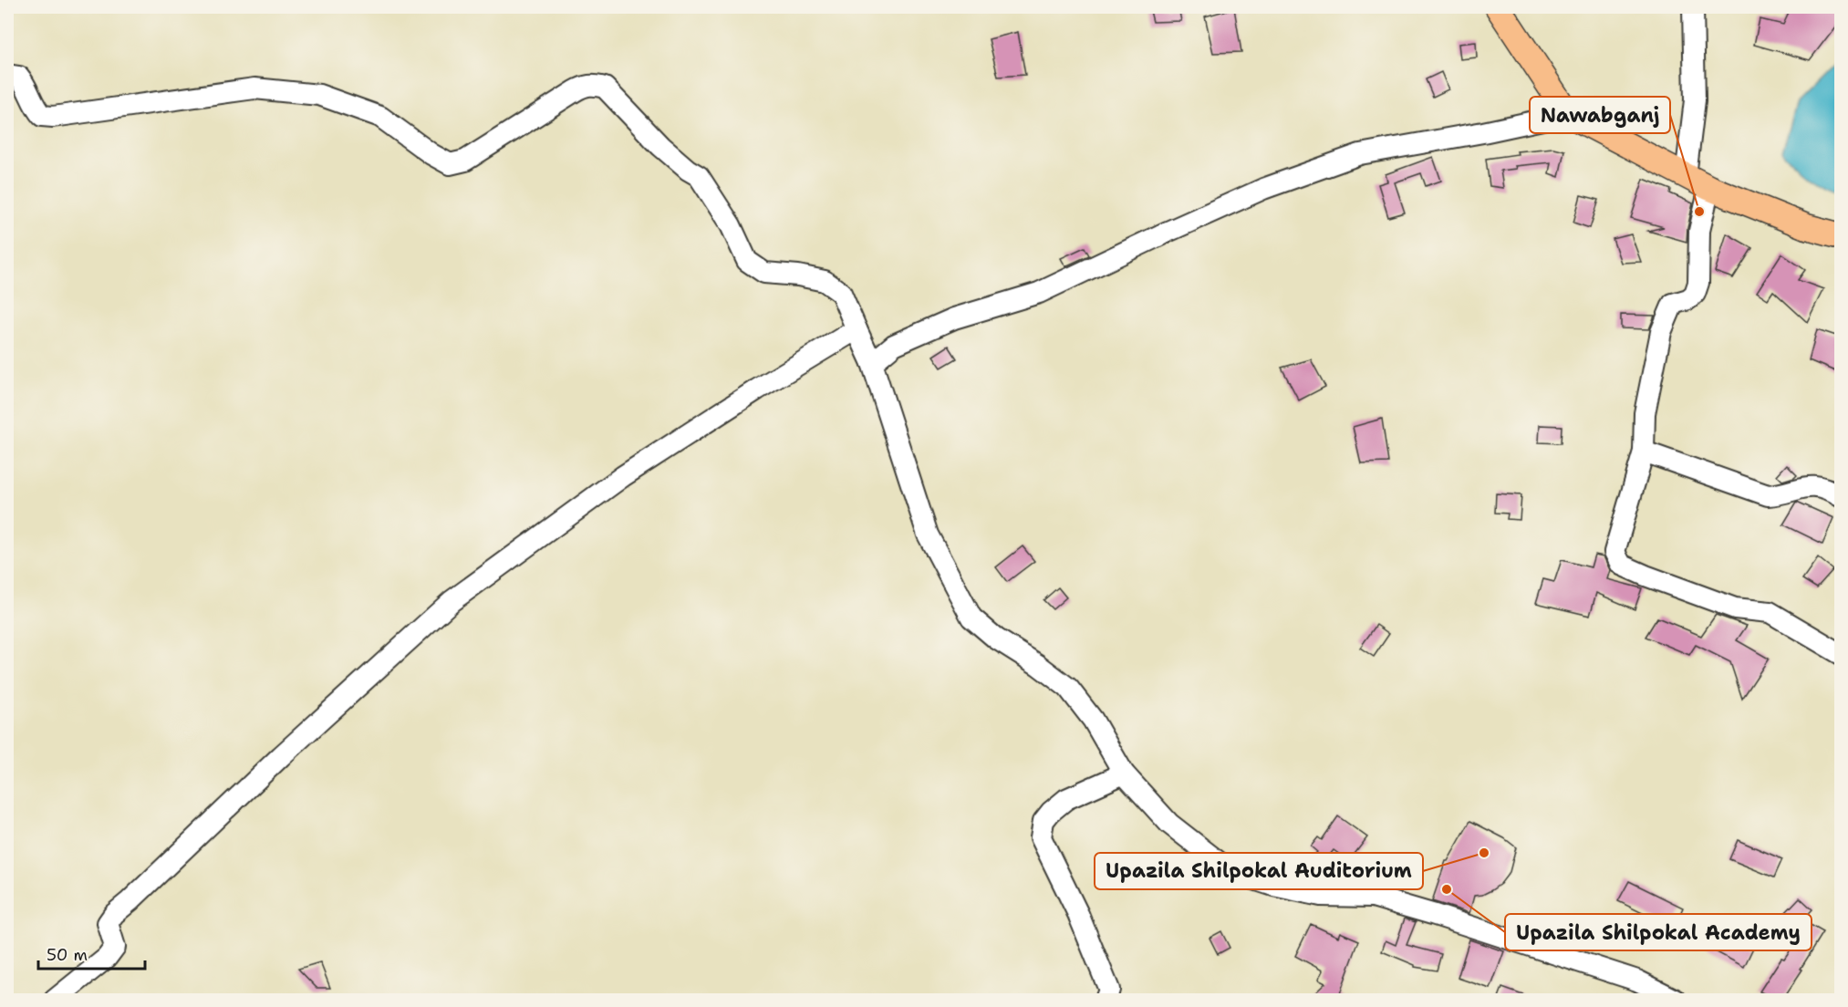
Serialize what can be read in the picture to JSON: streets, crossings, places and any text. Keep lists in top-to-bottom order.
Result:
{
  "places": ["Nawabganj", "Upazila Shilpokal Auditorium", "Upazila Shilpokal Academy"],
  "scale_bar": "50 m"
}
